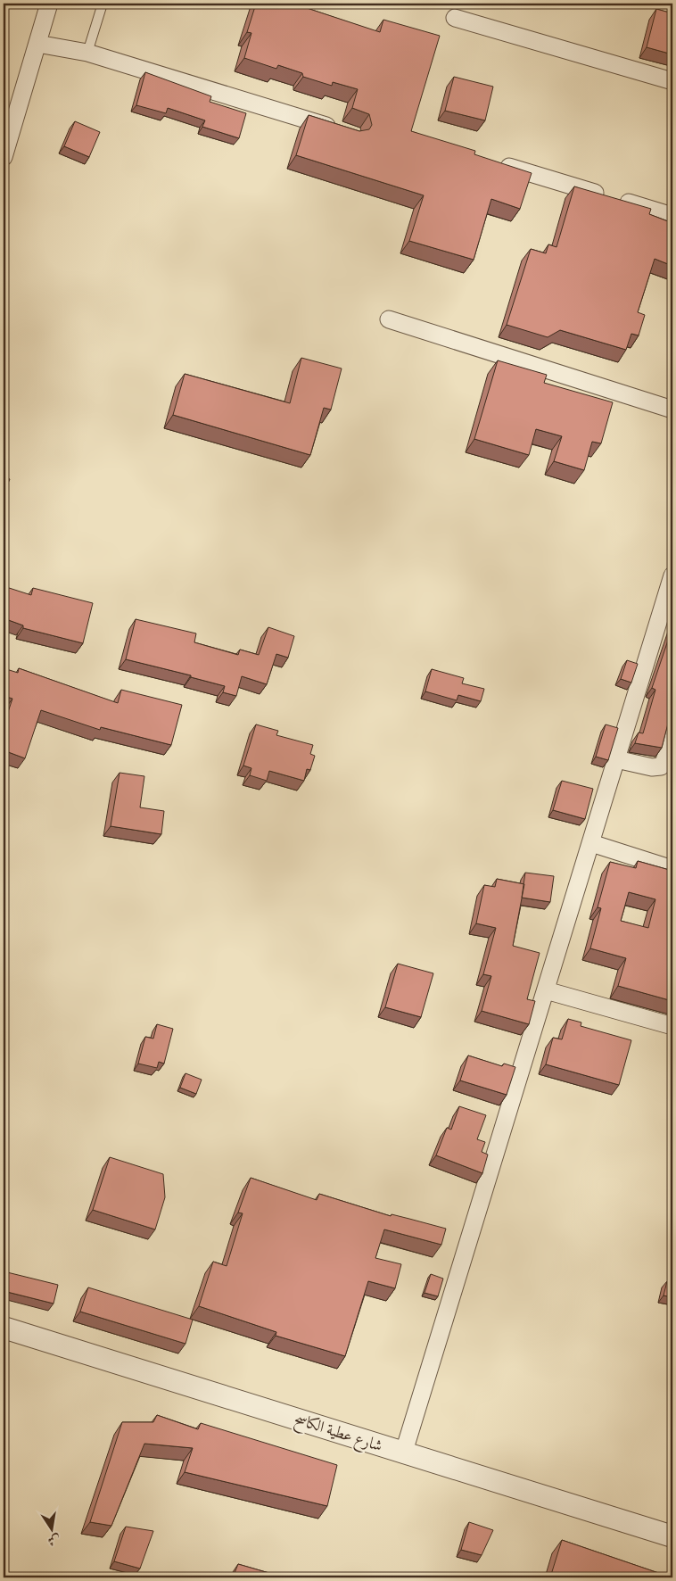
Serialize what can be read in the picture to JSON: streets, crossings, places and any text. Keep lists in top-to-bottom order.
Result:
{
  "streets": {
    "street": ["شارع عطية الكاسح"]
  },
  "north": "bottom"
}
